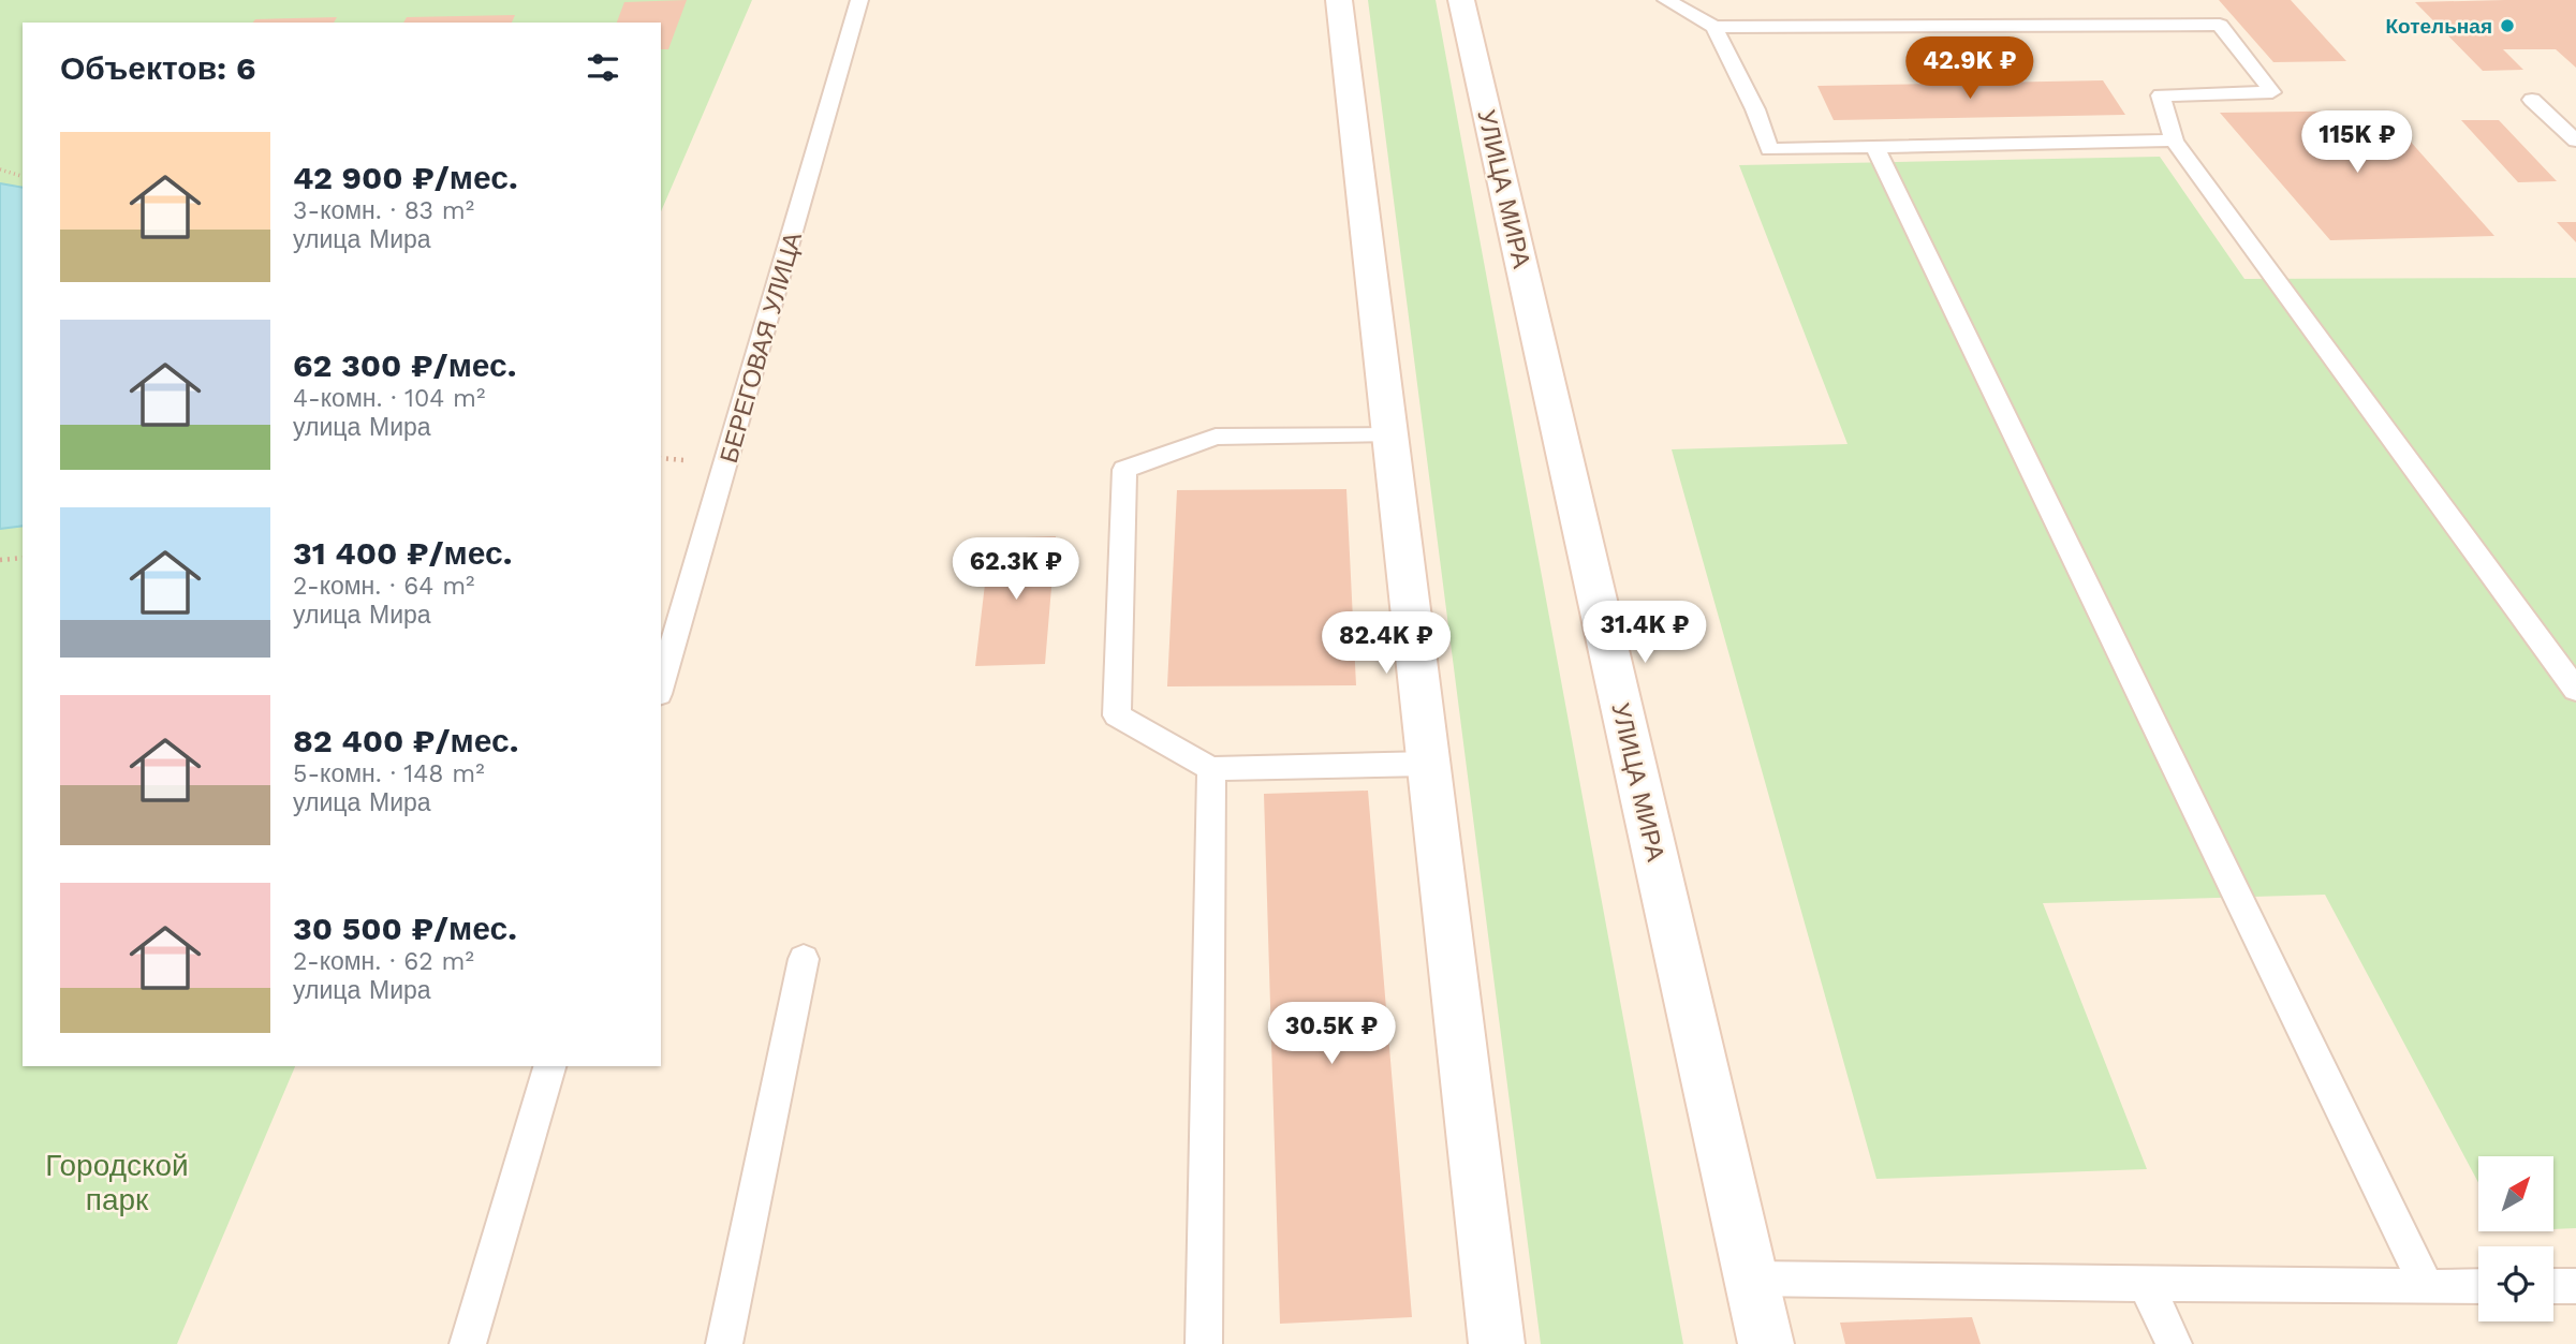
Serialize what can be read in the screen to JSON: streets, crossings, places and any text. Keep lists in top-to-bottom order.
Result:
{
  "streets": {
    "main road": ["УЛИЦА МИРА"],
    "lane": ["БЕРЕГОВАЯ УЛИЦА"]
  },
  "parks": ["Городской парк"],
  "places": ["Котельная"],
  "north": "top right",
  "page": {
    "heading": "Объектов: 6",
    "price": [
      "42.9K ₽",
      "115K ₽",
      "62.3K ₽",
      "31.4K ₽",
      "82.4K ₽",
      "30.5K ₽"
    ],
    "list": [
      {
        "name": "42 900 ₽/мес.",
        "note": "3-комн. · 83 m² · улица Мира"
      },
      {
        "name": "62 300 ₽/мес.",
        "note": "4-комн. · 104 m² · улица Мира"
      },
      {
        "name": "31 400 ₽/мес.",
        "note": "2-комн. · 64 m² · улица Мира"
      },
      {
        "name": "82 400 ₽/мес.",
        "note": "5-комн. · 148 m² · улица Мира"
      },
      {
        "name": "30 500 ₽/мес.",
        "note": "2-комн. · 62 m² · улица Мира"
      }
    ]
  }
}
